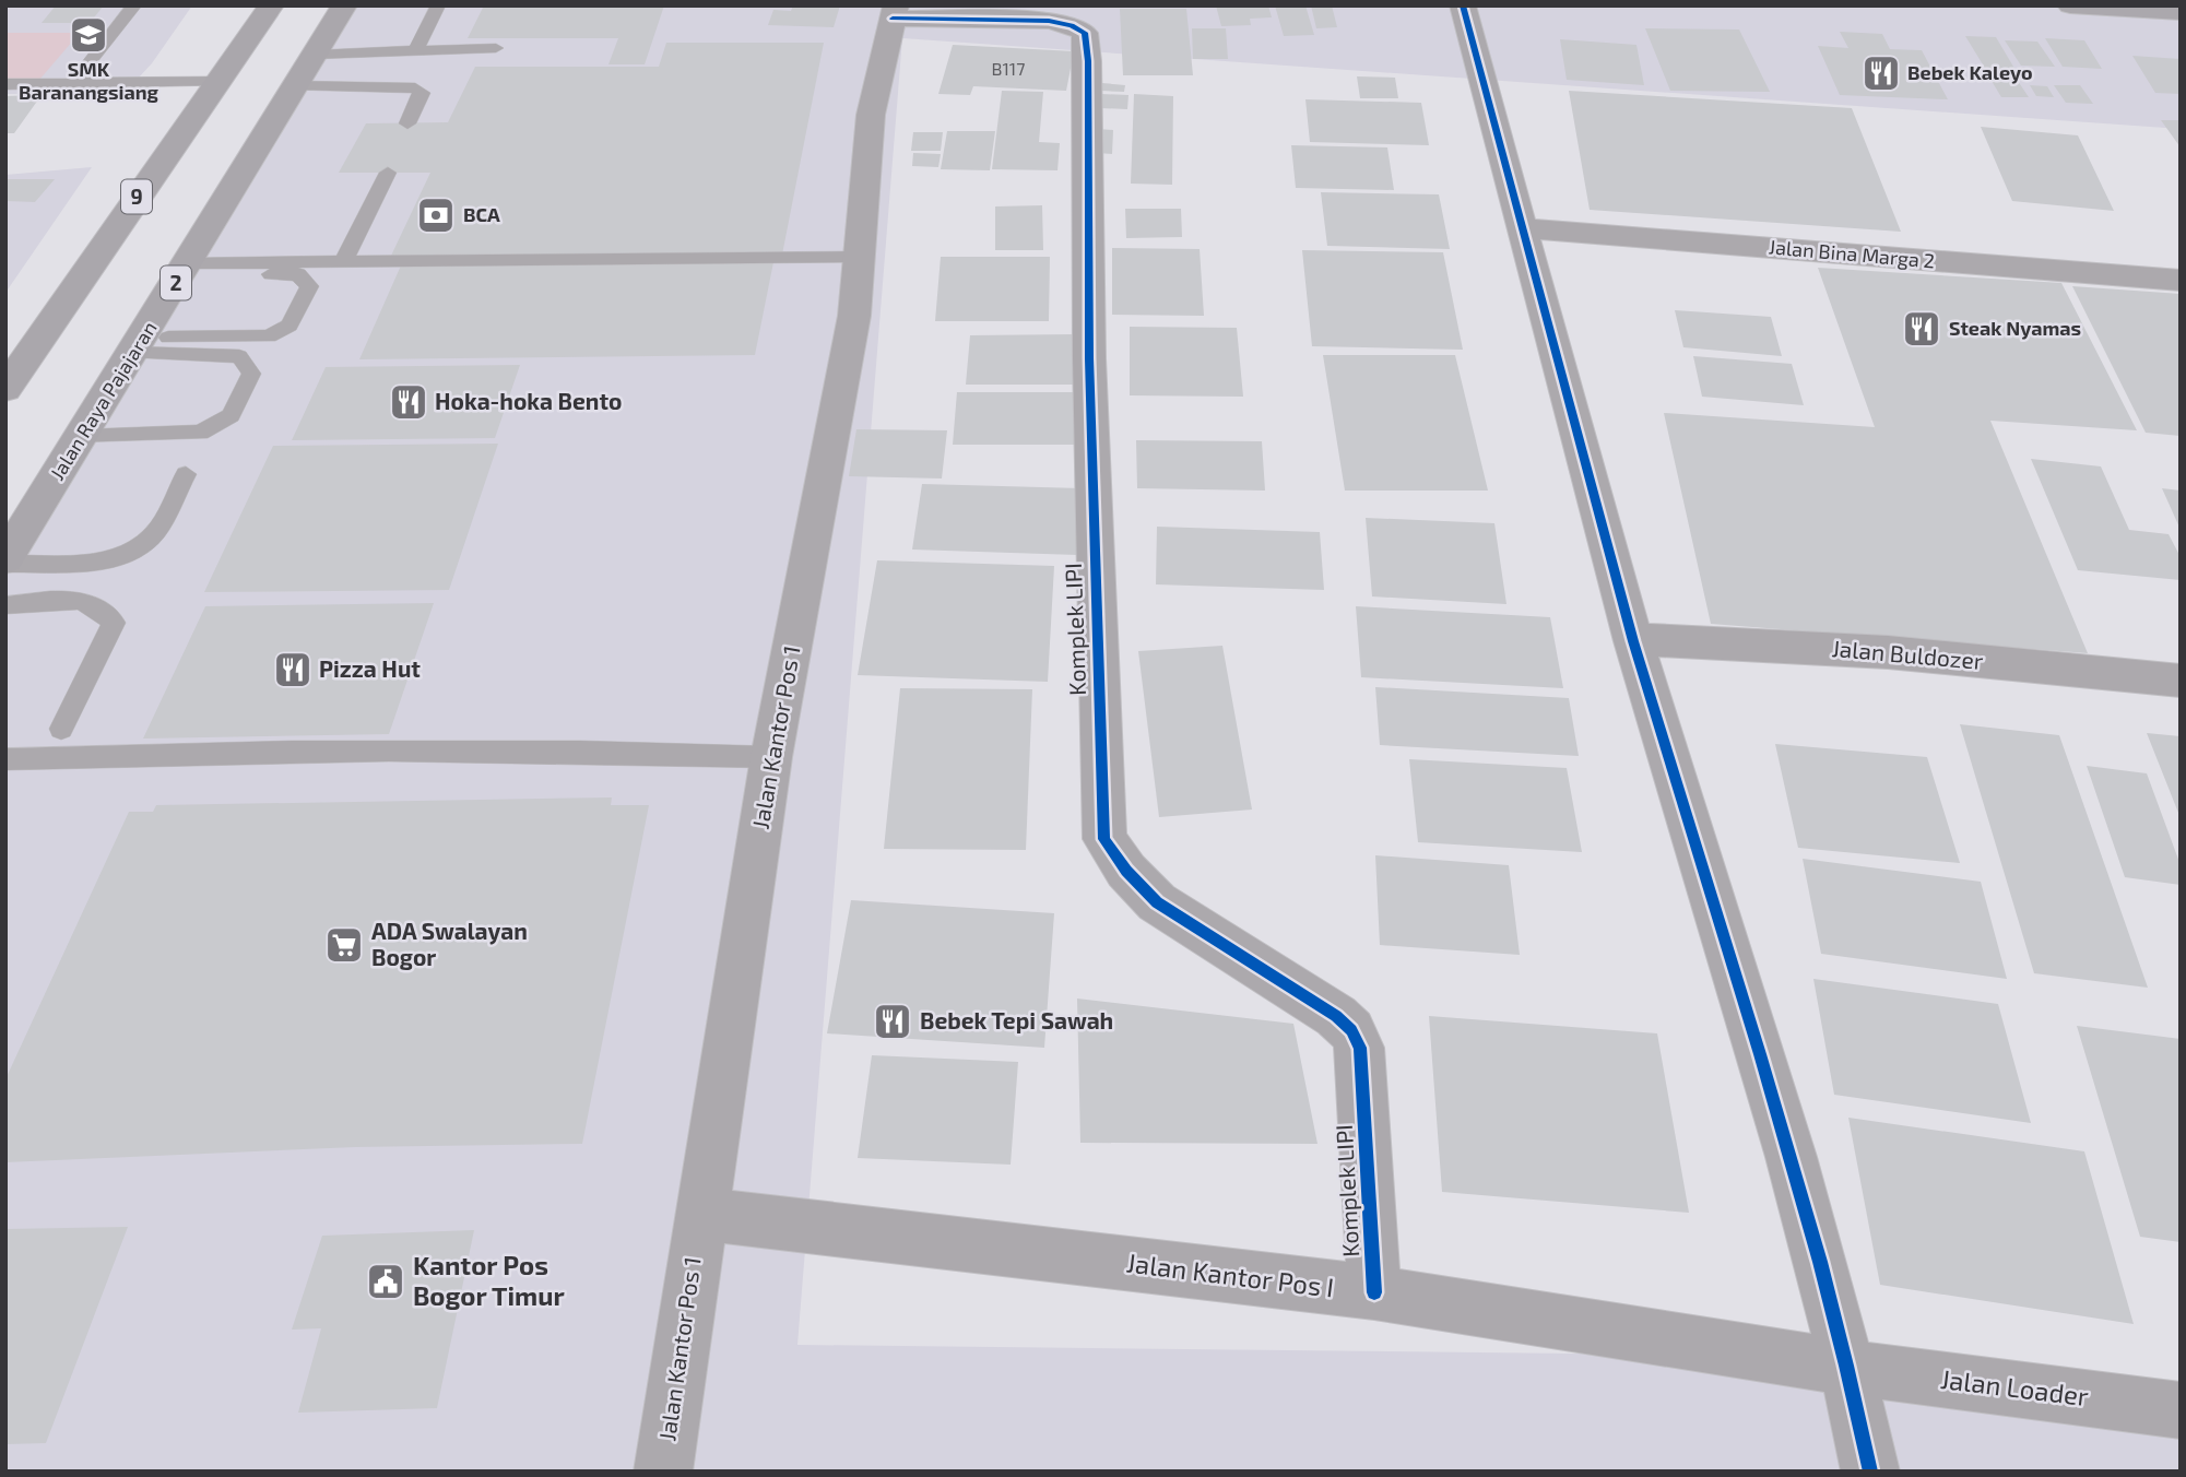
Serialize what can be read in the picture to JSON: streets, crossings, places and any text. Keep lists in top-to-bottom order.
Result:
{
  "streets": {
    "highway": ["9", "2", "Jalan Raya Pajajaran"],
    "street": [
      "Jalan Bina Marga 2",
      "Komplek LIPI",
      "Jalan Buldozer",
      "Jalan Kantor Pos 1",
      "Jalan Kantor Pos I",
      "Jalan Loader"
    ]
  },
  "crossings": [
    ["Komplek LIPI", "Jalan Kantor Pos 1"],
    ["Komplek LIPI", "Jalan Kantor Pos I"],
    ["Jalan Kantor Pos 1", "Jalan Kantor Pos I"],
    ["Jalan Kantor Pos I", "Jalan Loader"]
  ],
  "places": {
    "school or university": ["SMK Baranangsiang"],
    "restaurant": [
      "Bebek Kaleyo",
      "Steak Nyamas",
      "Hoka-hoka Bento",
      "Pizza Hut",
      "Bebek Tepi Sawah"
    ],
    "bank": ["BCA"],
    "supermarket": ["ADA Swalayan Bogor"],
    "public building": ["Kantor Pos Bogor Timur"]
  },
  "house_numbers": ["B117"]
}
